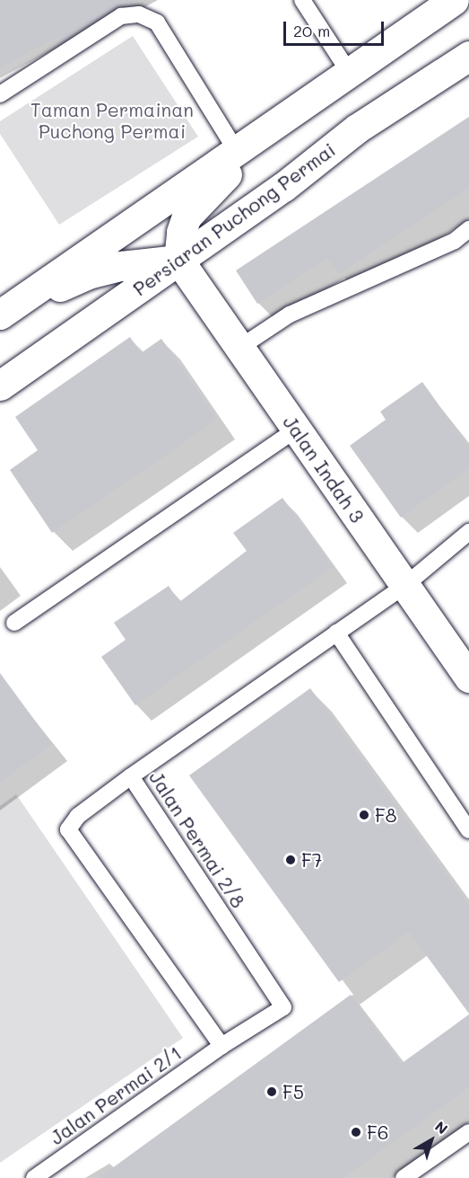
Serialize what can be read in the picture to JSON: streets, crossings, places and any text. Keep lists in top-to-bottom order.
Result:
{
  "streets": {
    "street": ["Persiaran Puchong Permai", "Jalan Indah 3"],
    "lane": ["Jalan Permai 2/8", "Jalan Permai 2/1"]
  },
  "crossings": [
    ["Persiaran Puchong Permai", "Jalan Indah 3"],
    ["Jalan Indah 3", "Jalan Permai 2/8"],
    ["Jalan Permai 2/8", "Jalan Permai 2/1"]
  ],
  "parks": ["Taman Permainan Puchong Permai"],
  "places": [
    "F8",
    "F7",
    "F5",
    "F6"
  ],
  "scale_bar": "20 m",
  "north": "top right"
}
